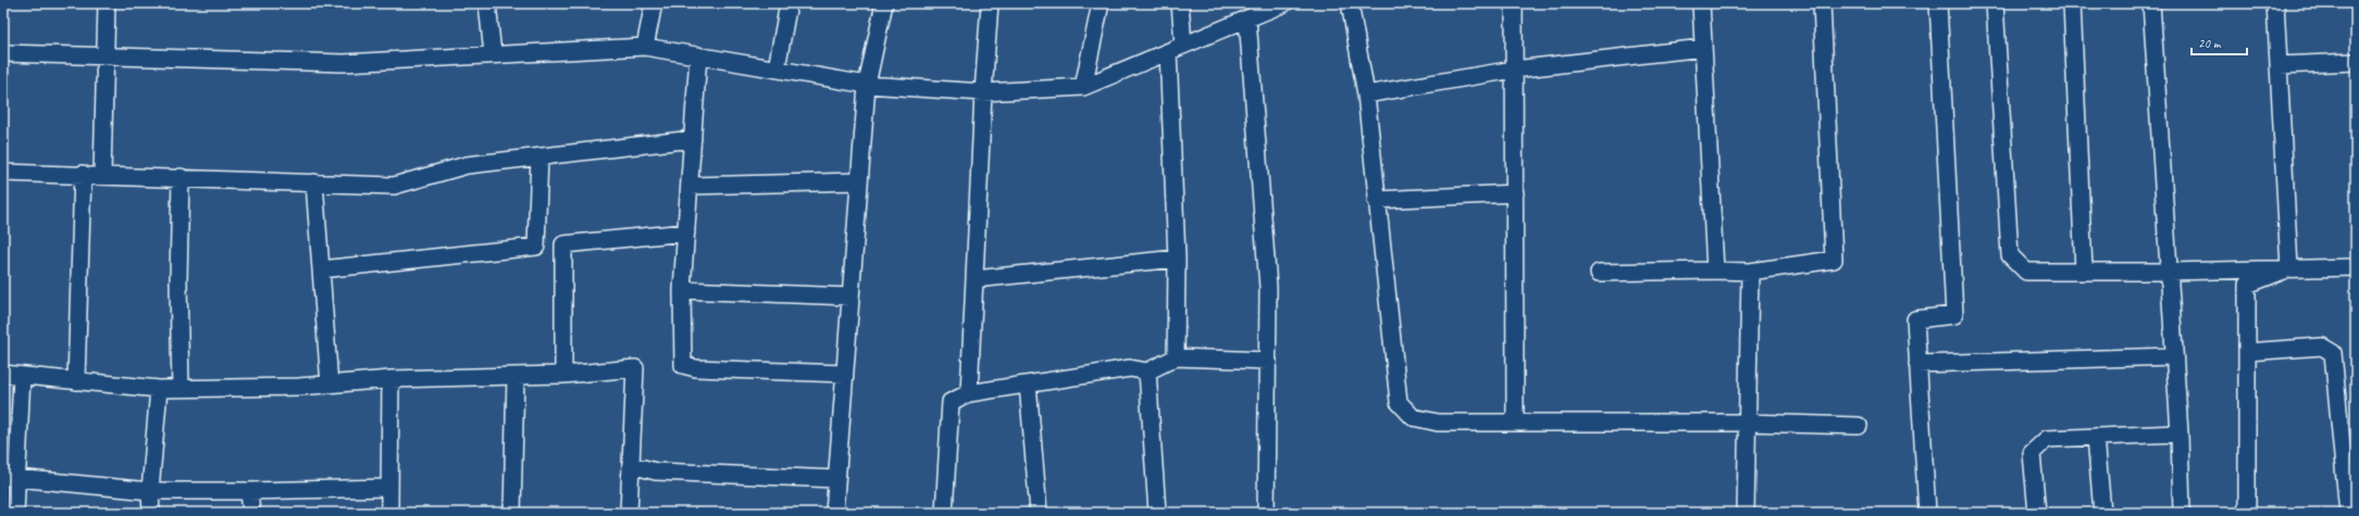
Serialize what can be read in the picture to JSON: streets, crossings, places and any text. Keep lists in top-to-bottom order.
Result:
{
  "scale_bar": "20 m"
}
